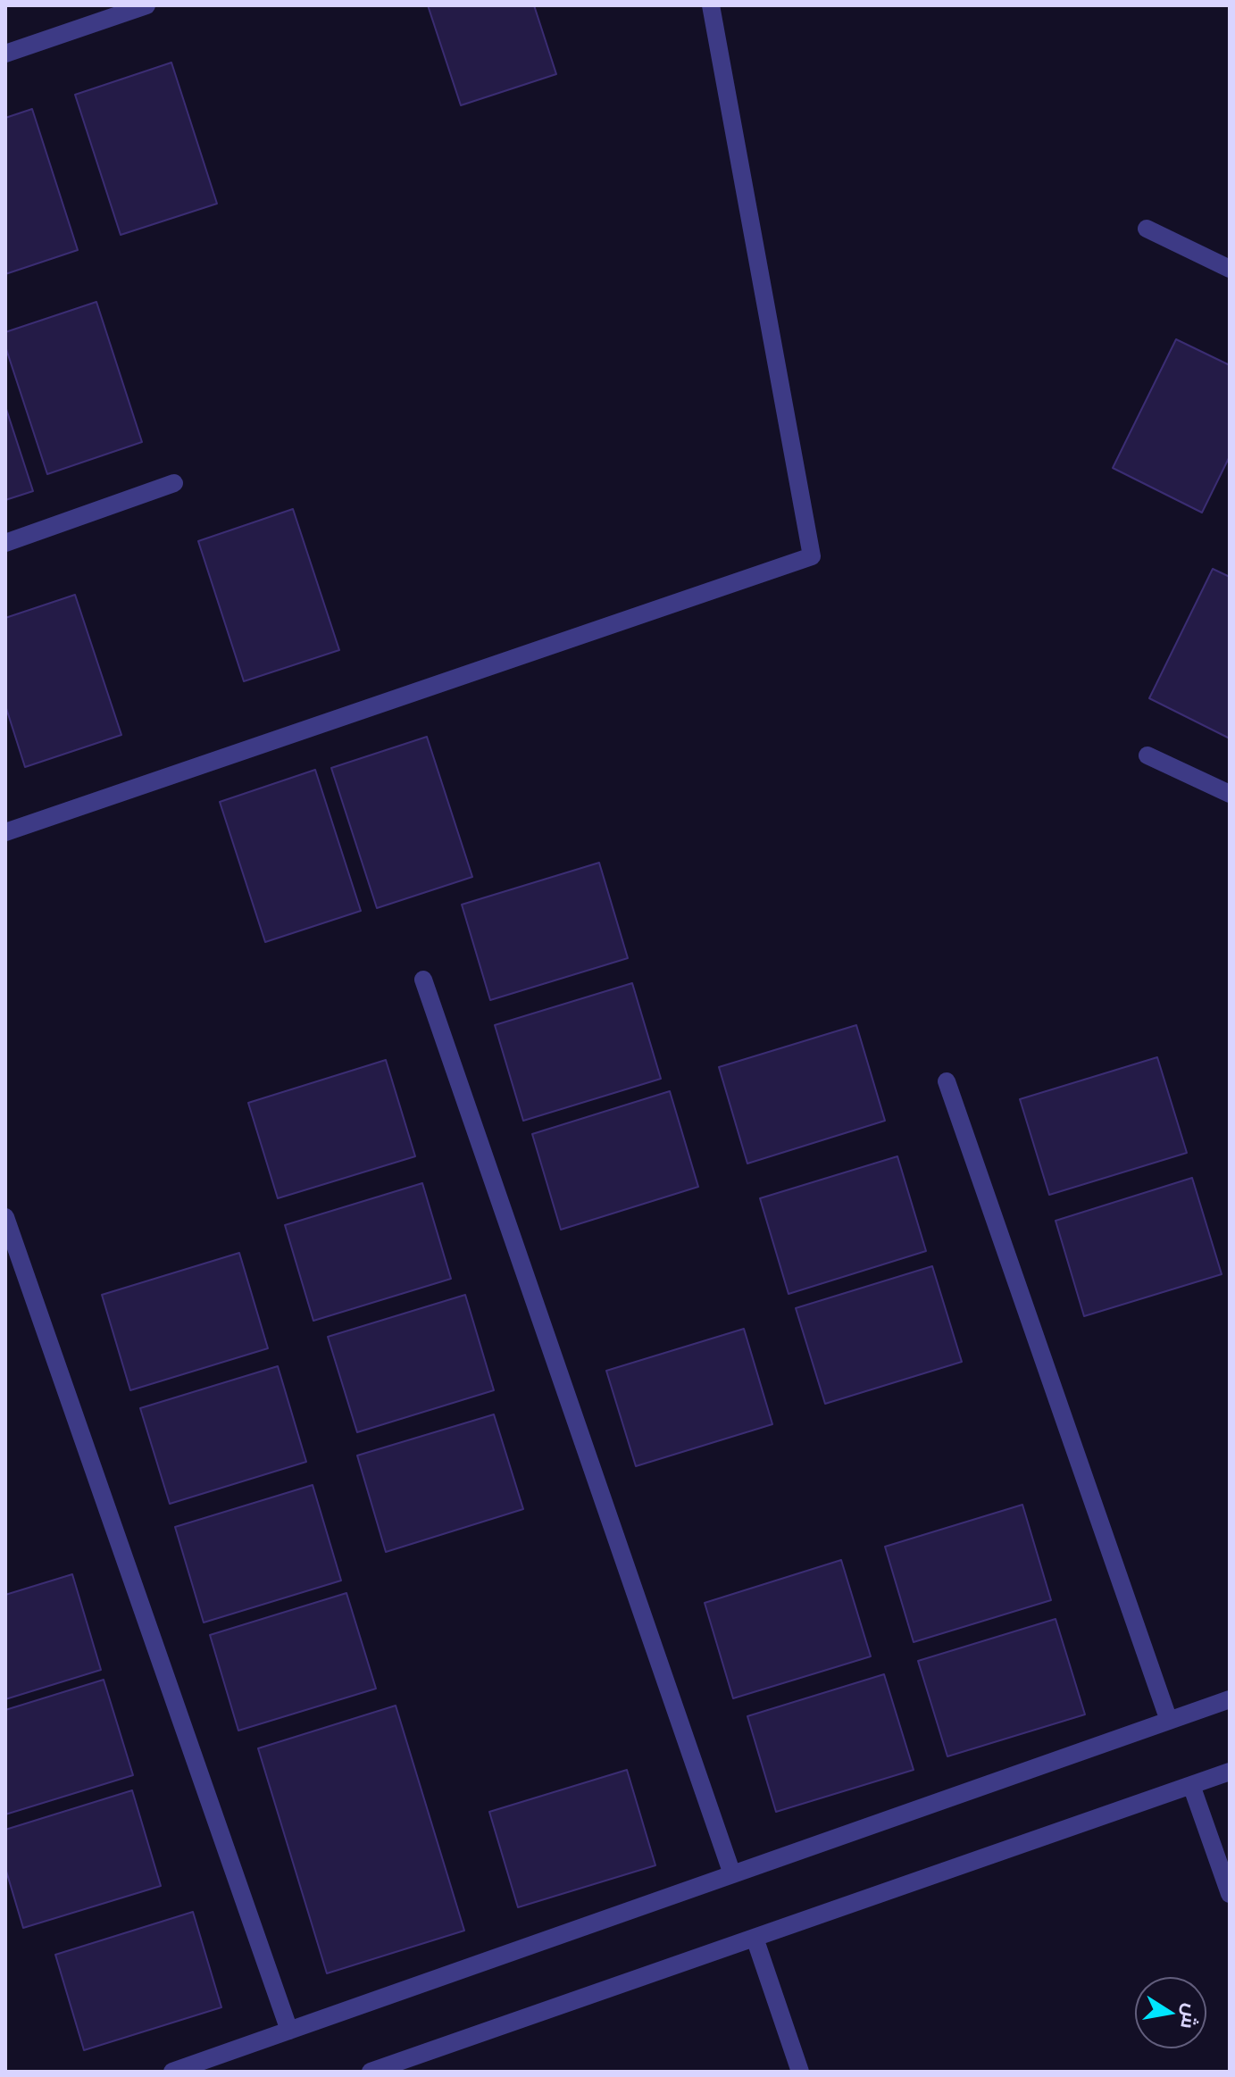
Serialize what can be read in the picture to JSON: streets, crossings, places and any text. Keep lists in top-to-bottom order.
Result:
{
  "north": "right"
}
